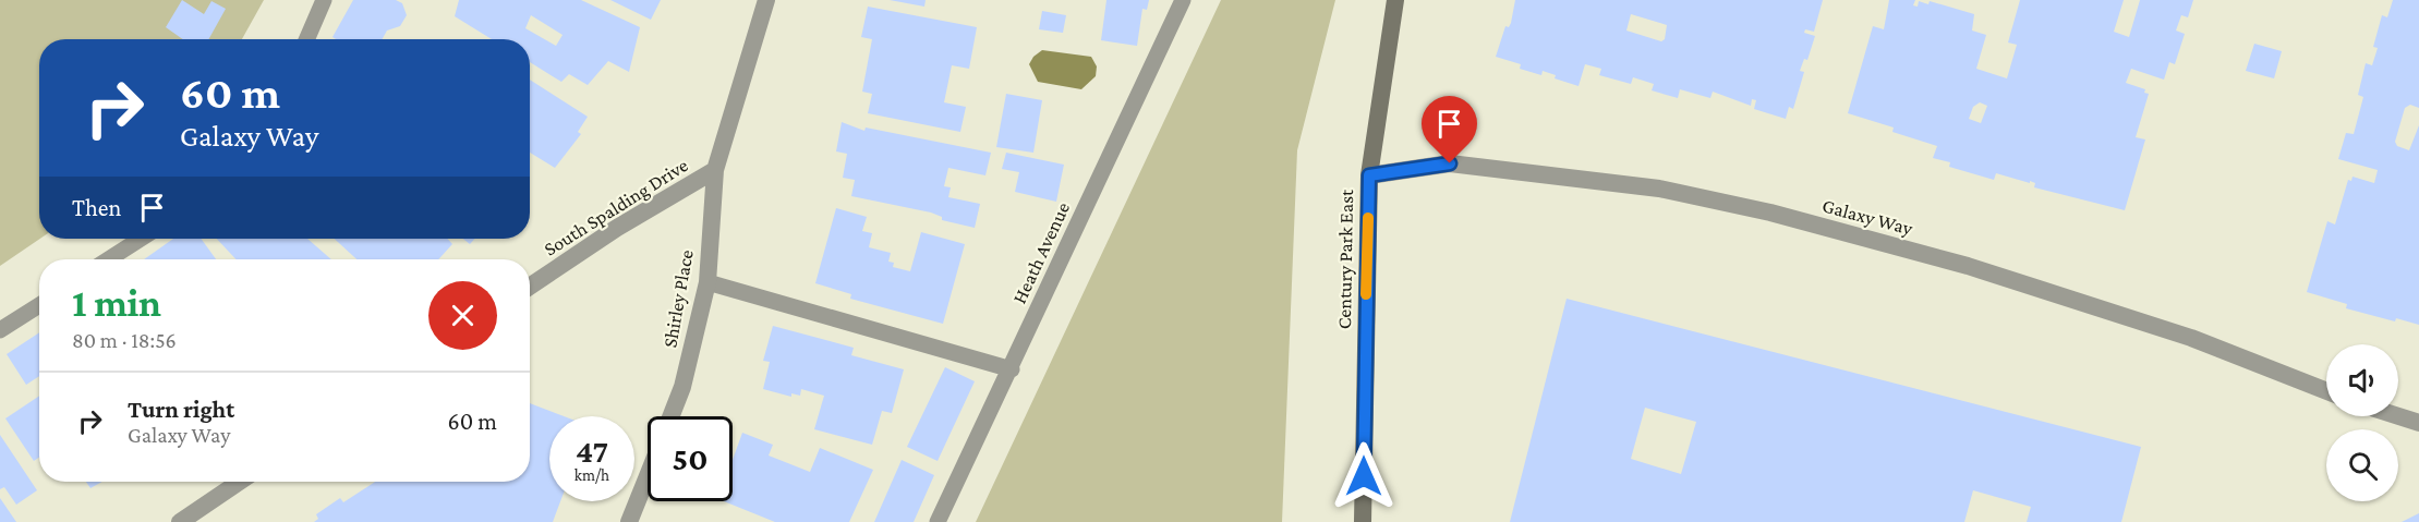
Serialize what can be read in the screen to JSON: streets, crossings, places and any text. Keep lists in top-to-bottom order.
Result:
{
  "streets": {
    "main road": ["Century Park East"],
    "street": ["South Spalding Drive", "Galaxy Way", "Shirley Place"],
    "lane": ["Heath Avenue"]
  },
  "crossings": [
    ["South Spalding Drive", "Shirley Place"],
    ["Galaxy Way", "Century Park East"]
  ],
  "page": {
    "turn": ["60 m", "Galaxy Way"],
    "then": "Then",
    "heading": ["1 min", "80 m · 18:56"],
    "list": [
      {
        "name": "Turn right",
        "note": "Galaxy Way",
        "value": "60 m"
      }
    ],
    "speed": "47 km/h",
    "limit": "50"
  }
}
